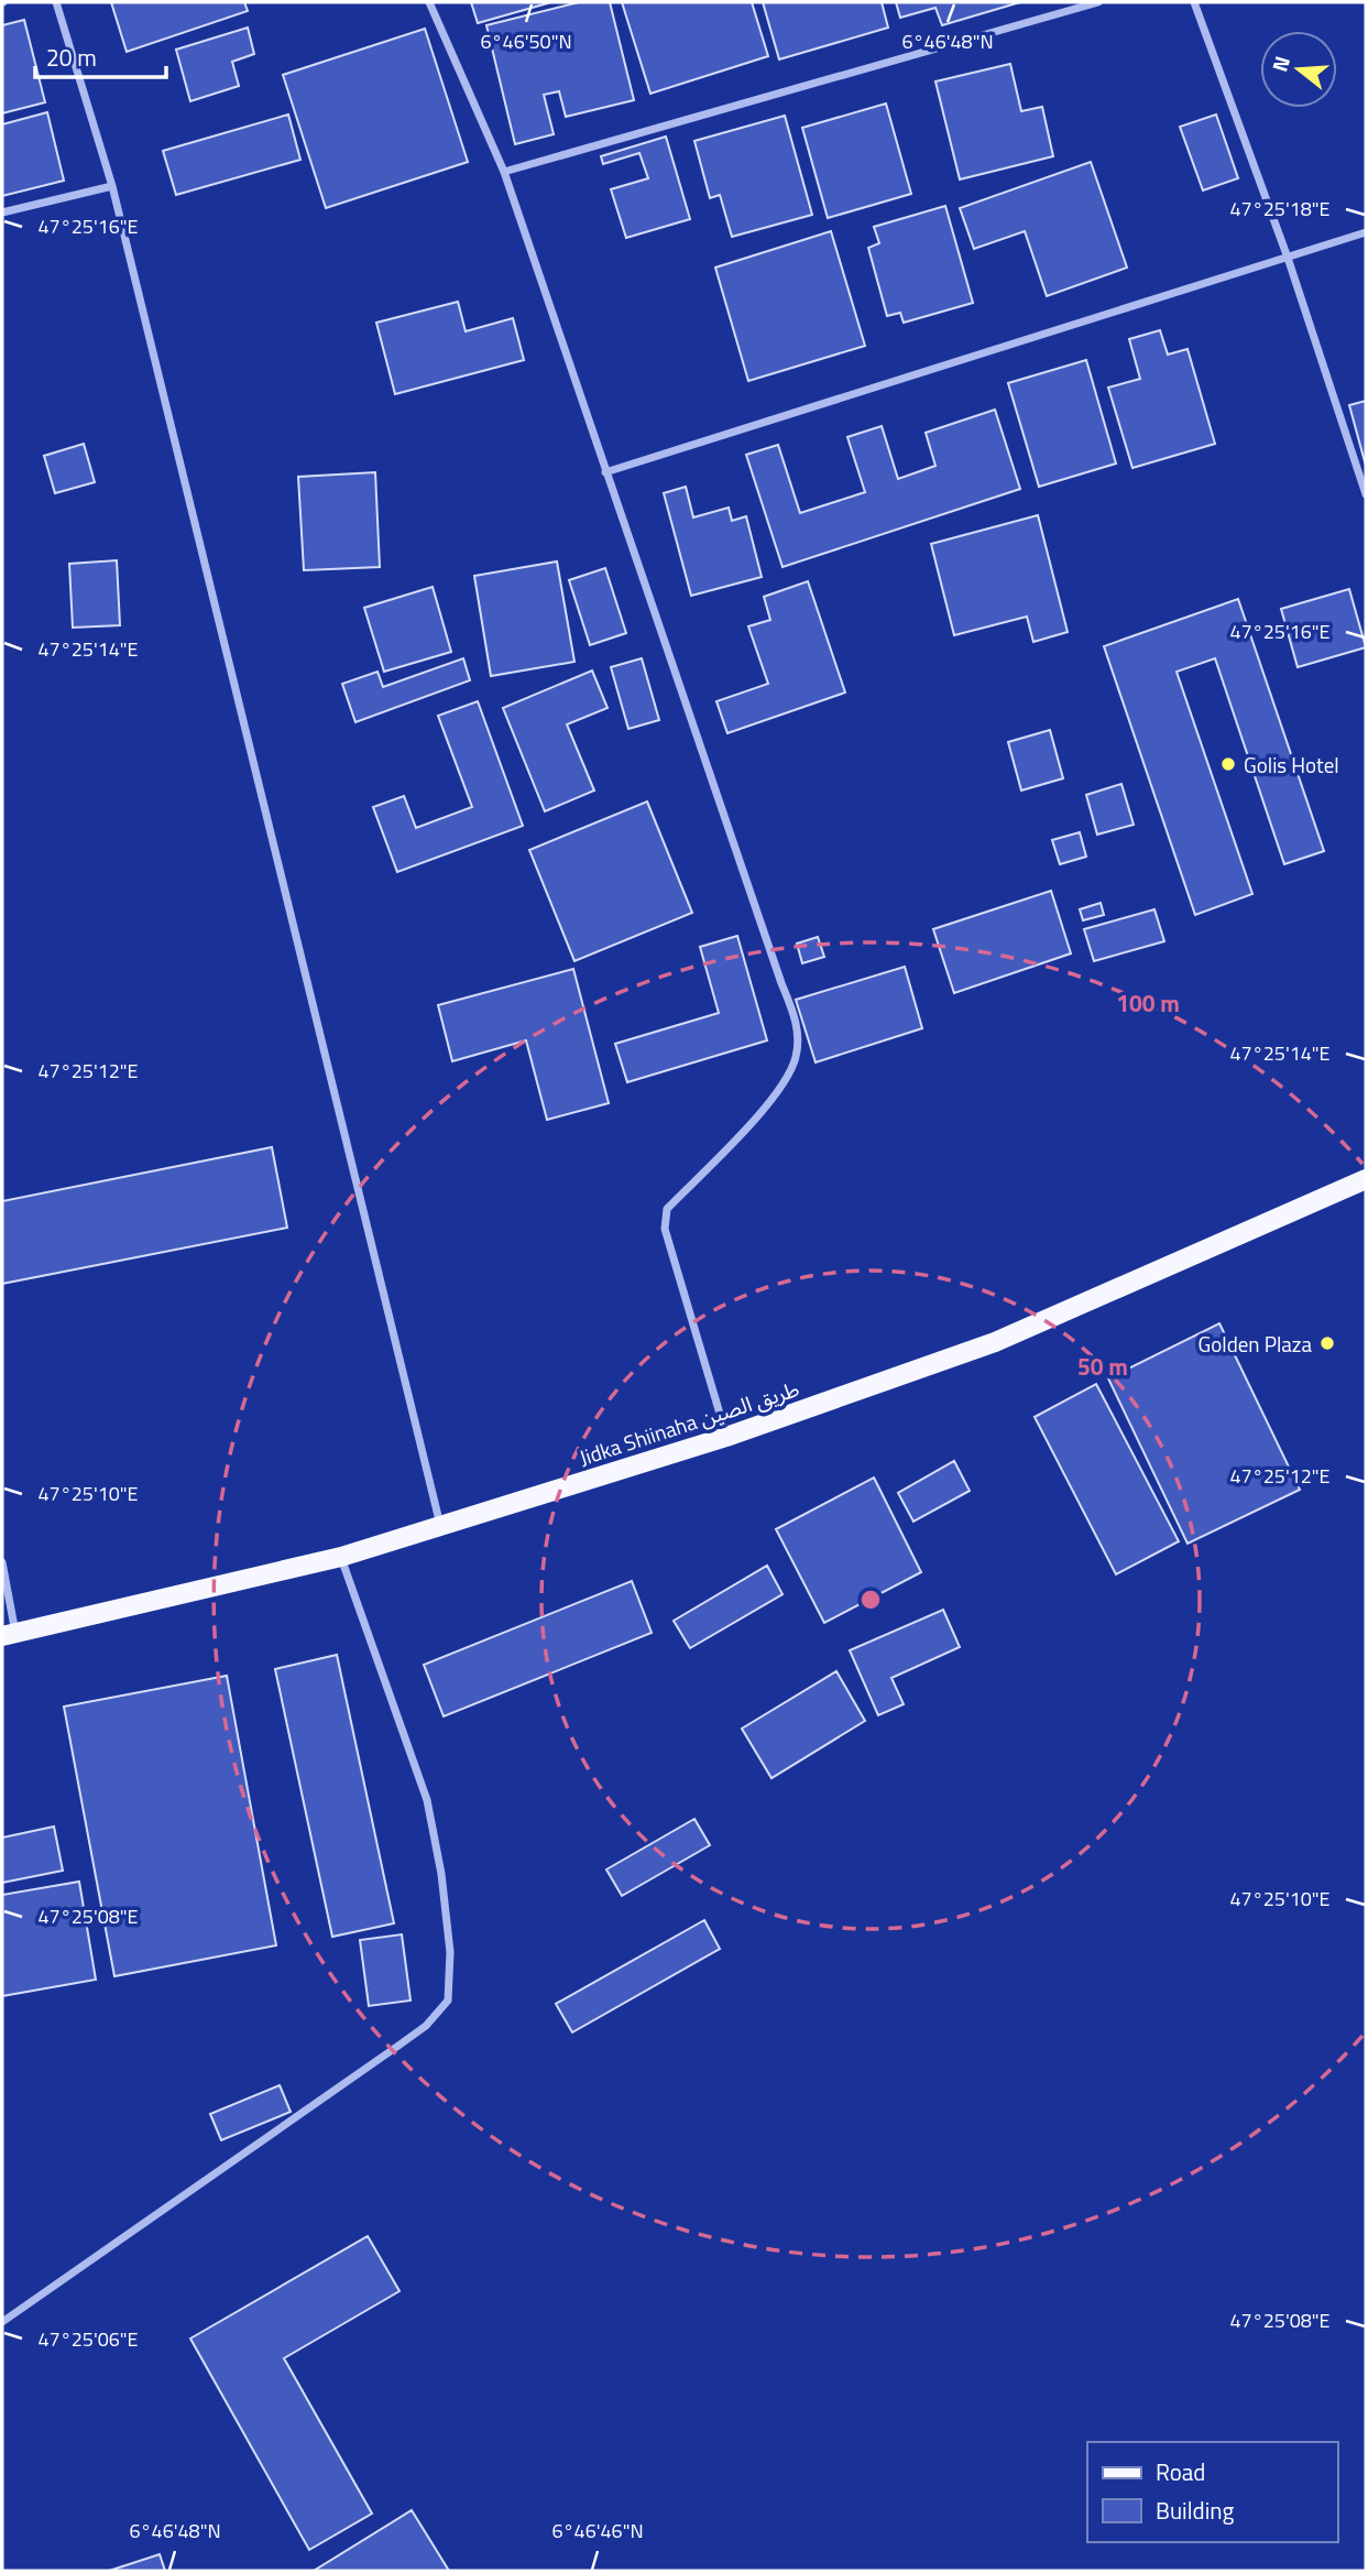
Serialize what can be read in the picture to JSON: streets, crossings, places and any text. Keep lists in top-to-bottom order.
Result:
{
  "streets": {
    "main road": ["Jidka Shiinaha طريق الصين"]
  },
  "places": ["Golis Hotel", "Golden Plaza"],
  "legend": ["Road", "Building"],
  "scale_bar": "20 m",
  "north": "left",
  "coordinates": [
    "6°46'50\"N",
    "6°46'48\"N",
    "47°25'18\"E",
    "47°25'16\"E",
    "47°25'14\"E",
    "47°25'12\"E",
    "47°25'10\"E",
    "47°25'08\"E",
    "47°25'06\"E",
    "6°46'46\"N"
  ],
  "rings": ["100 m", "50 m"]
}
